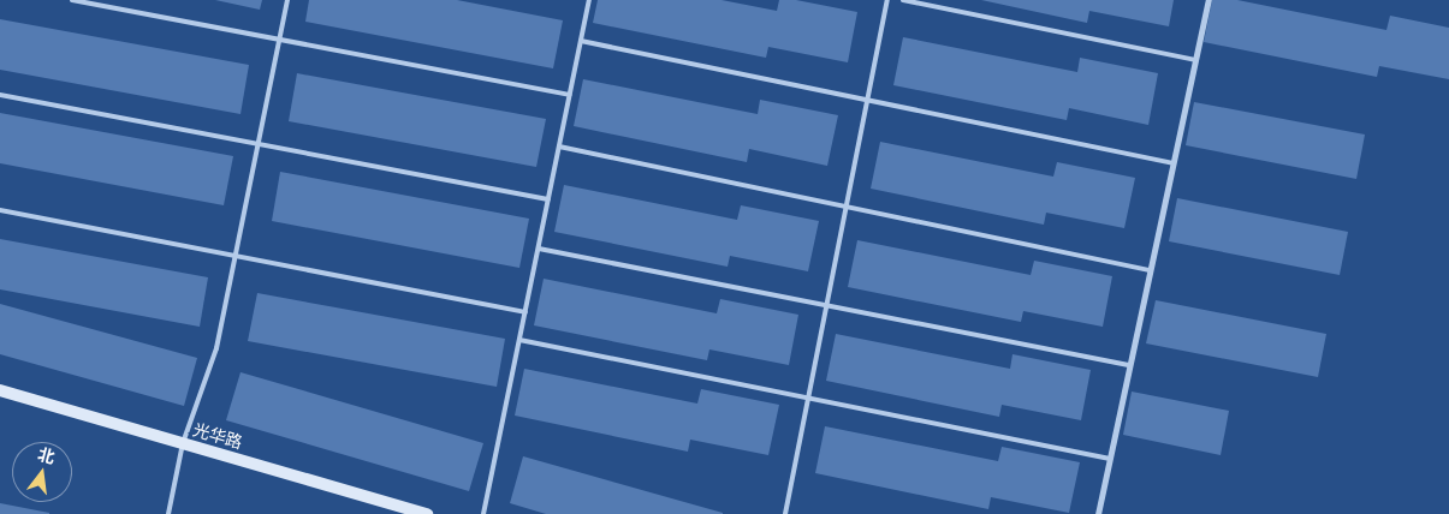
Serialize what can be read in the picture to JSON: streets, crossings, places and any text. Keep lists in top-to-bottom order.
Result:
{
  "streets": {
    "main road": ["光华路"]
  },
  "north": "top"
}
